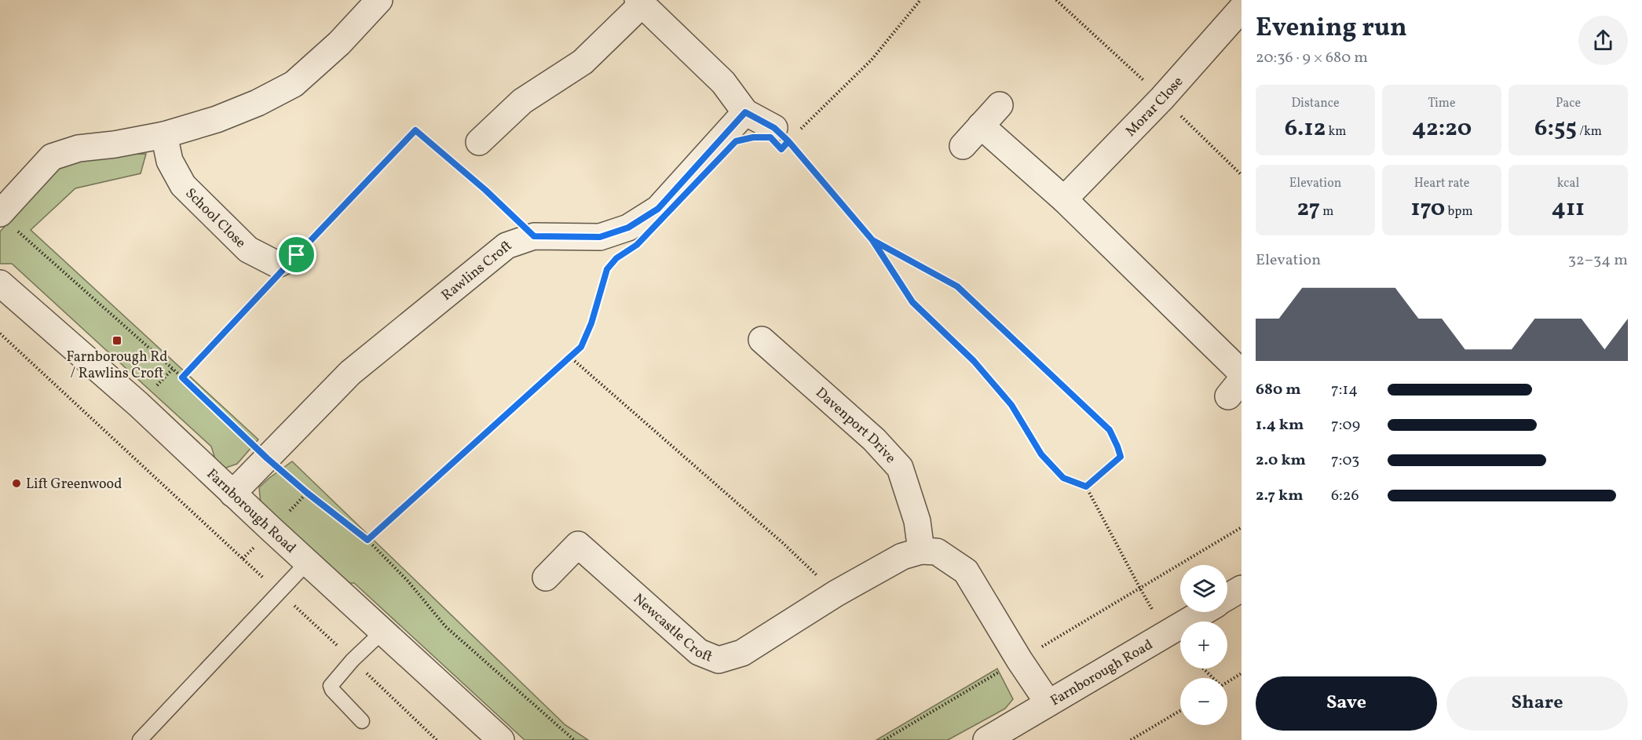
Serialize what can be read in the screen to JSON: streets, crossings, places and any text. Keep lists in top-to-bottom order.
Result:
{
  "streets": {
    "street": [
      "Morar Close",
      "School Close",
      "Rawlins Croft",
      "Davenport Drive",
      "Farnborough Road",
      "Newcastle Croft"
    ]
  },
  "crossings": [
    ["Rawlins Croft", "Farnborough Road"],
    ["Davenport Drive", "Newcastle Croft"]
  ],
  "places": {
    "transit": ["Farnborough Rd / Rawlins Croft"],
    "other": ["Lift Greenwood"]
  },
  "page": {
    "heading": ["Evening run", "20:36 · 9 × 680 m"],
    "stats": [
      ["Distance", "6.12 km"],
      ["Time", "42:20"],
      ["Pace", "6:55 /km"],
      ["Elevation", "27 m"],
      ["Heart rate", "170 bpm"],
      ["kcal", "411"]
    ],
    "chart": ["Elevation", "32–34 m"],
    "list": [
      {
        "name": "680 m",
        "note": "7:14"
      },
      {
        "name": "1.4 km",
        "note": "7:09"
      },
      {
        "name": "2.0 km",
        "note": "7:03"
      },
      {
        "name": "2.7 km",
        "note": "6:26"
      }
    ],
    "map_buttons": ["+", "−"],
    "buttons": ["Save", "Share"]
  }
}
